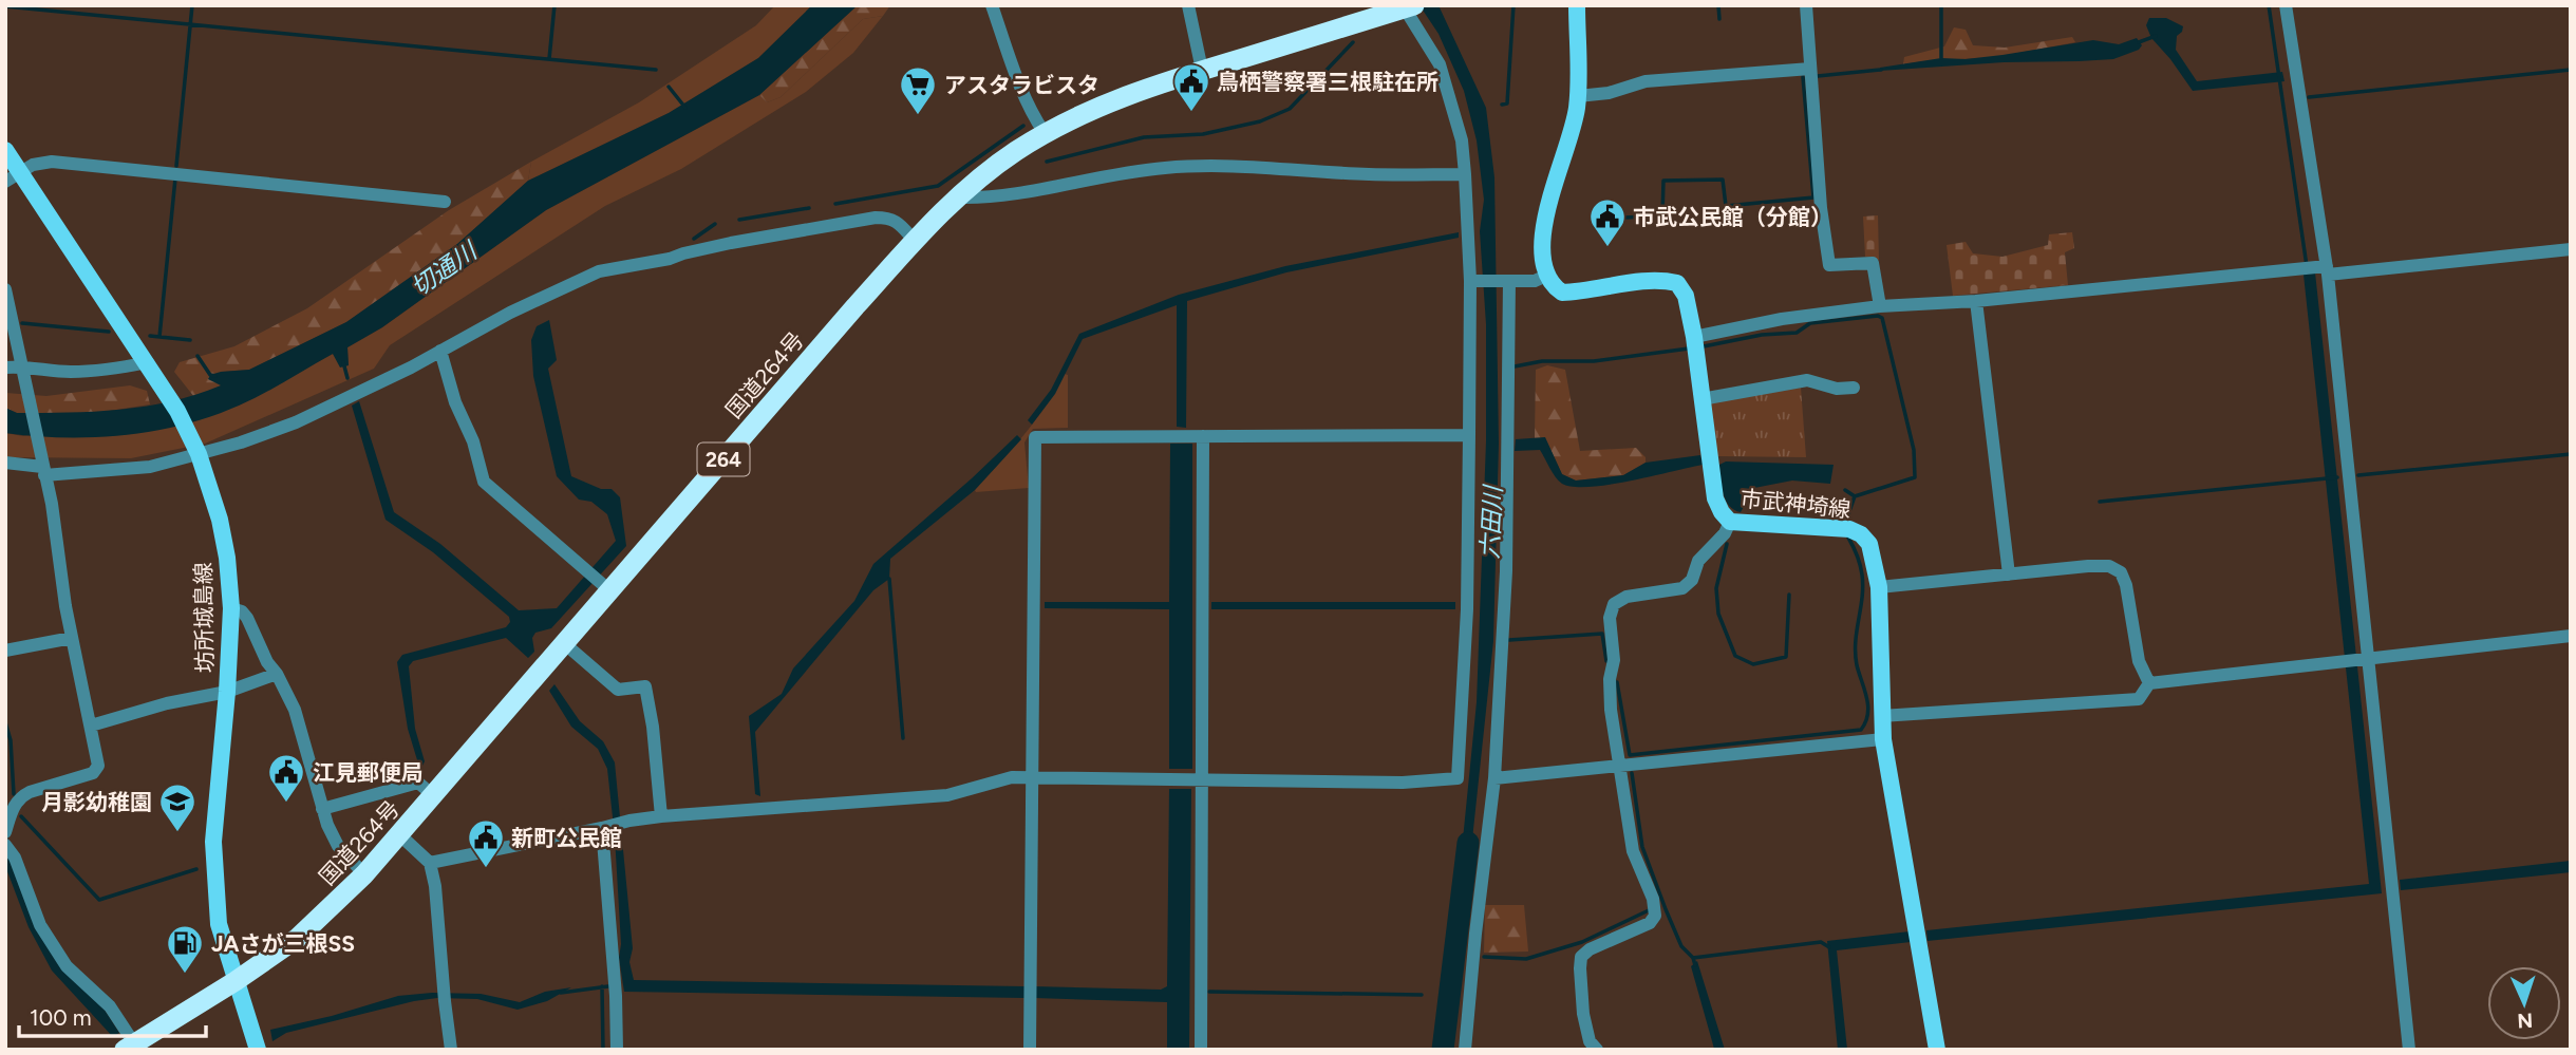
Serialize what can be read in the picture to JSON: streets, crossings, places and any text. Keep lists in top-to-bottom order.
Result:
{
  "streets": {
    "highway": ["国道264号", "264"],
    "main road": ["市武神埼線", "坊所城島線"]
  },
  "crossings": [
    ["国道264号", "坊所城島線"]
  ],
  "water": ["切通川", "六田川"],
  "places": {
    "public building": [
      "鳥栖警察署三根駐在所",
      "市武公民館（分館）",
      "江見郵便局",
      "新町公民館"
    ],
    "supermarket": ["アスタラビスタ"],
    "school or university": ["月影幼稚園"],
    "fuel station": ["JAさが三根SS"]
  },
  "scale_bar": "100 m",
  "north": "bottom"
}
